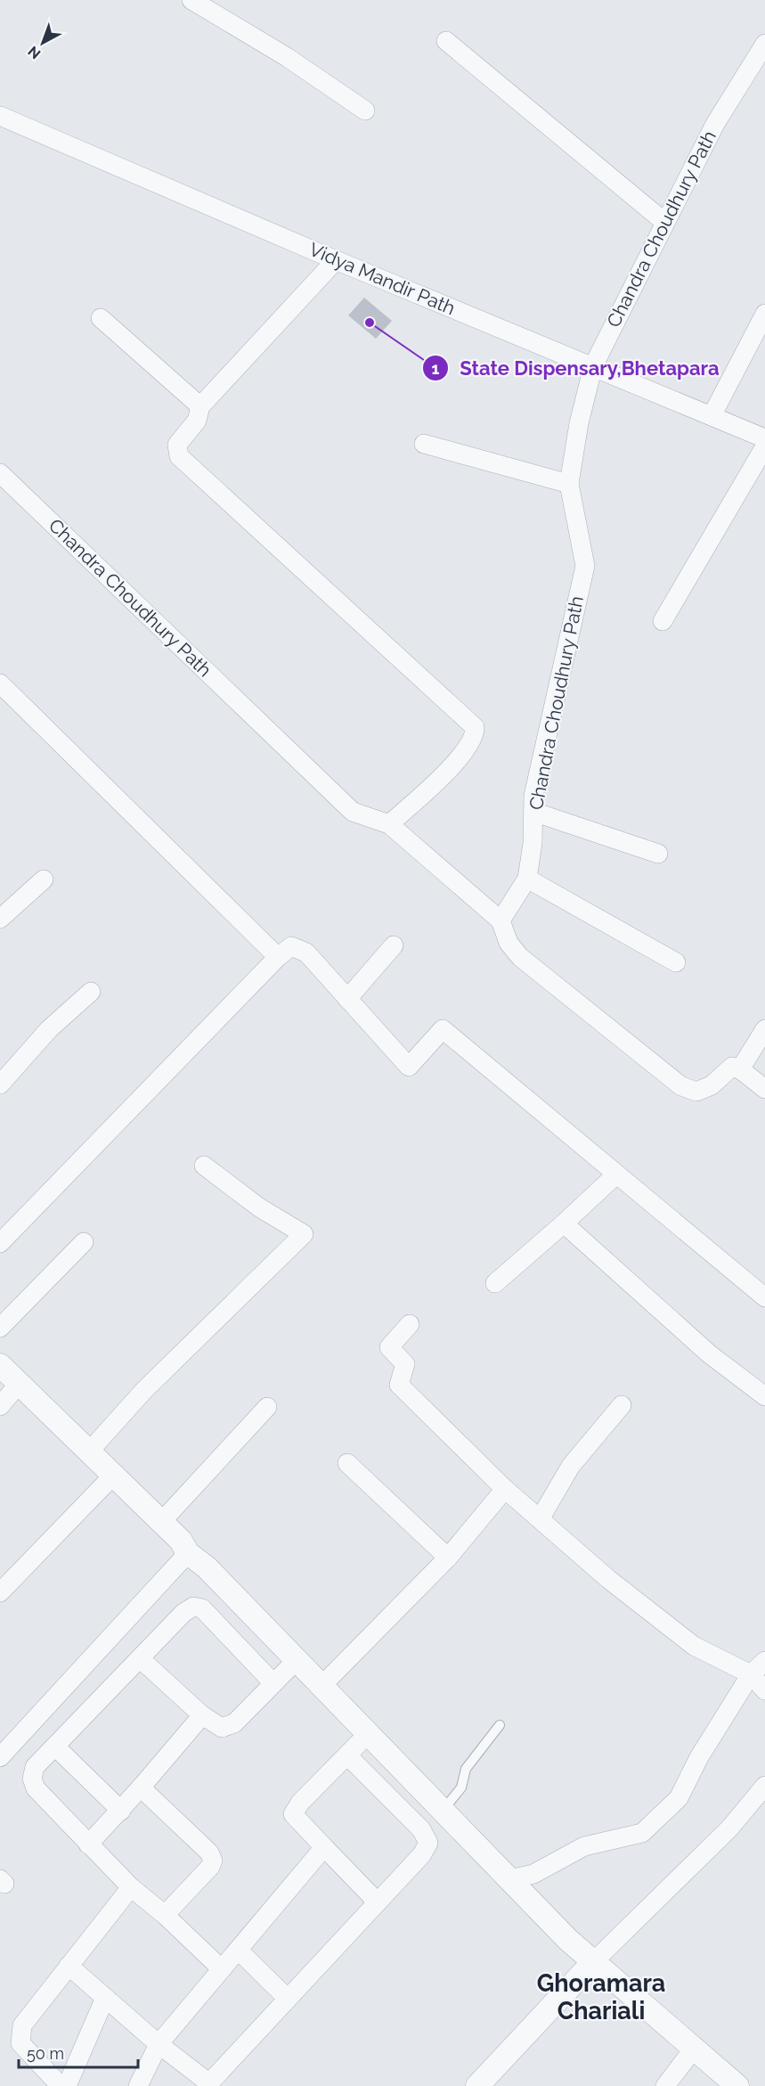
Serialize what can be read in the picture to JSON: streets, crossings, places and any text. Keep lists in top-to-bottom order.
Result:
{
  "streets": {
    "street": ["Chandra Choudhury Path", "Vidya Mandir Path"]
  },
  "crossings": [
    ["Chandra Choudhury Path", "Vidya Mandir Path"]
  ],
  "districts": ["Ghoramara Chariali"],
  "places": ["State Dispensary,Bhetapara"],
  "scale_bar": "50 m",
  "north": "bottom left"
}
